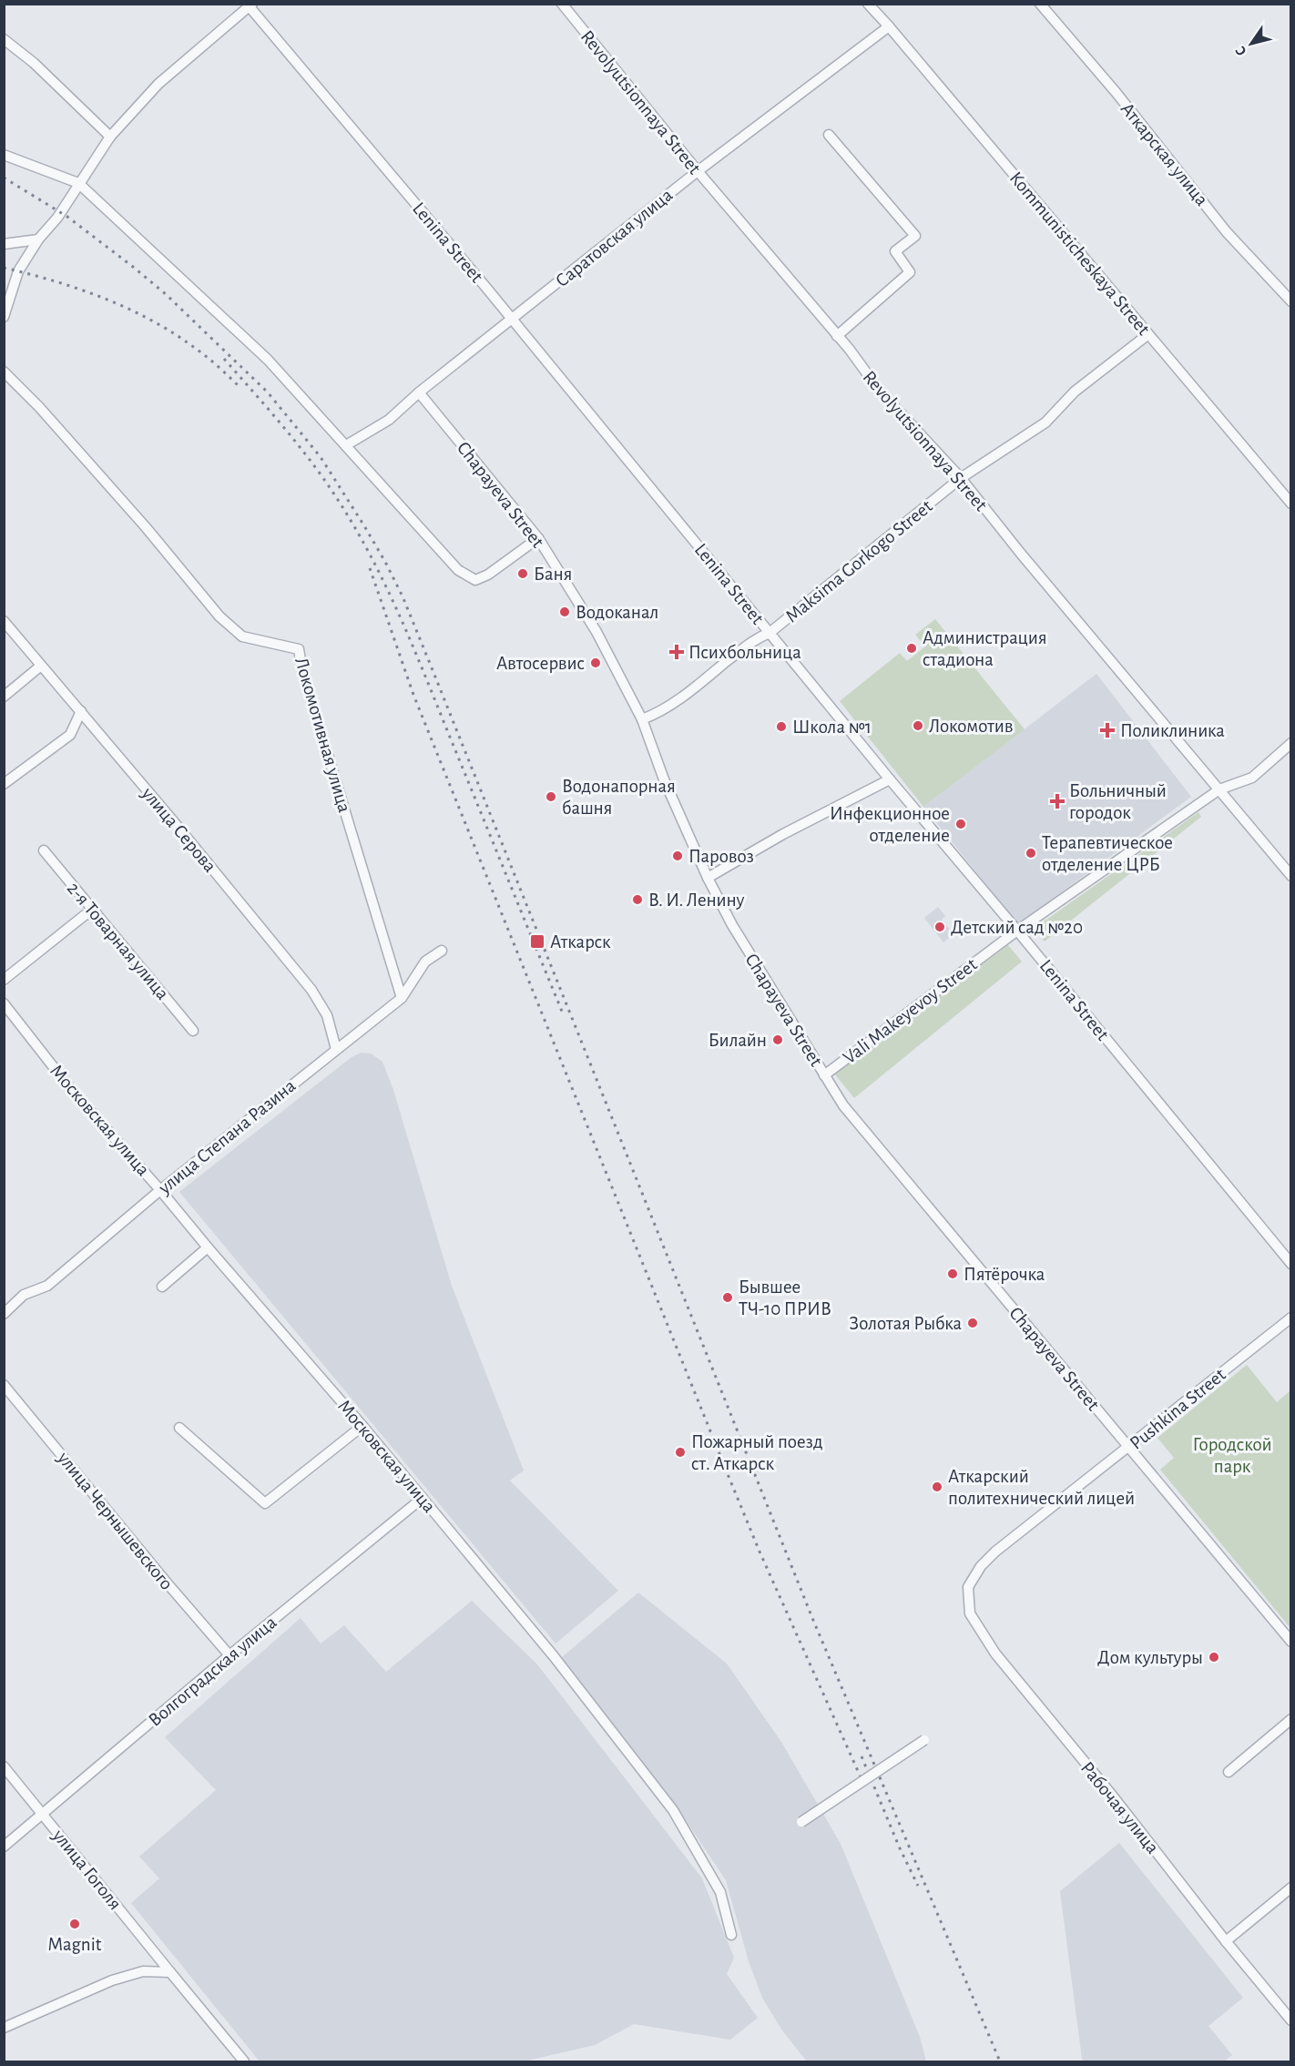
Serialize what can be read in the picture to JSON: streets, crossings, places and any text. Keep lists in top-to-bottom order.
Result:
{
  "streets": {
    "street": [
      "Revolyutsionnaya Street",
      "Аткарская улица",
      "Саратовская улица",
      "Lenina Street",
      "Kommunisticheskaya Street",
      "Chapayeva Street",
      "Maksima Gorkogo Street",
      "Локомотивная улица",
      "улица Серова",
      "2-я Товарная улица",
      "Vali Makeyevoy Street",
      "Московская улица",
      "улица Степана Разина",
      "Pushkina Street",
      "улица Чернышевского",
      "Волгоградская улица",
      "Рабочая улица",
      "улица Гоголя"
    ]
  },
  "crossings": [
    ["Revolyutsionnaya Street", "Саратовская улица"],
    ["Revolyutsionnaya Street", "Maksima Gorkogo Street"],
    ["Revolyutsionnaya Street", "Vali Makeyevoy Street"],
    ["Саратовская улица", "Lenina Street"],
    ["Саратовская улица", "Kommunisticheskaya Street"],
    ["Саратовская улица", "Chapayeva Street"],
    ["Lenina Street", "Maksima Gorkogo Street"],
    ["Lenina Street", "Vali Makeyevoy Street"],
    ["Kommunisticheskaya Street", "Maksima Gorkogo Street"],
    ["Chapayeva Street", "Maksima Gorkogo Street"],
    ["Chapayeva Street", "Vali Makeyevoy Street"],
    ["Chapayeva Street", "Pushkina Street"],
    ["Локомотивная улица", "улица Степана Разина"],
    ["улица Серова", "улица Степана Разина"],
    ["Московская улица", "улица Степана Разина"],
    ["Московская улица", "Волгоградская улица"],
    ["Pushkina Street", "Рабочая улица"],
    ["улица Чернышевского", "Волгоградская улица"],
    ["Волгоградская улица", "улица Гоголя"]
  ],
  "parks": ["Городской парк"],
  "places": {
    "other": [
      "Баня",
      "Водоканал",
      "Администрация стадиона",
      "Автосервис",
      "Локомотив",
      "Школа №1",
      "Водонапорная башня",
      "Инфекционное отделение",
      "Терапевтическое отделение ЦРБ",
      "Паровоз",
      "В. И. Ленину",
      "Детский сад №20",
      "Билайн",
      "Пятёрочка",
      "Бывшее ТЧ-10 ПРИВ",
      "Золотая Рыбка",
      "Пожарный поезд ст. Аткарск",
      "Аткарский политехнический лицей",
      "Дом культуры",
      "Magnit"
    ],
    "health": ["Психбольница", "Поликлиника", "Больничный городок"],
    "transit": ["Аткарск"]
  },
  "north": "bottom left"
}
